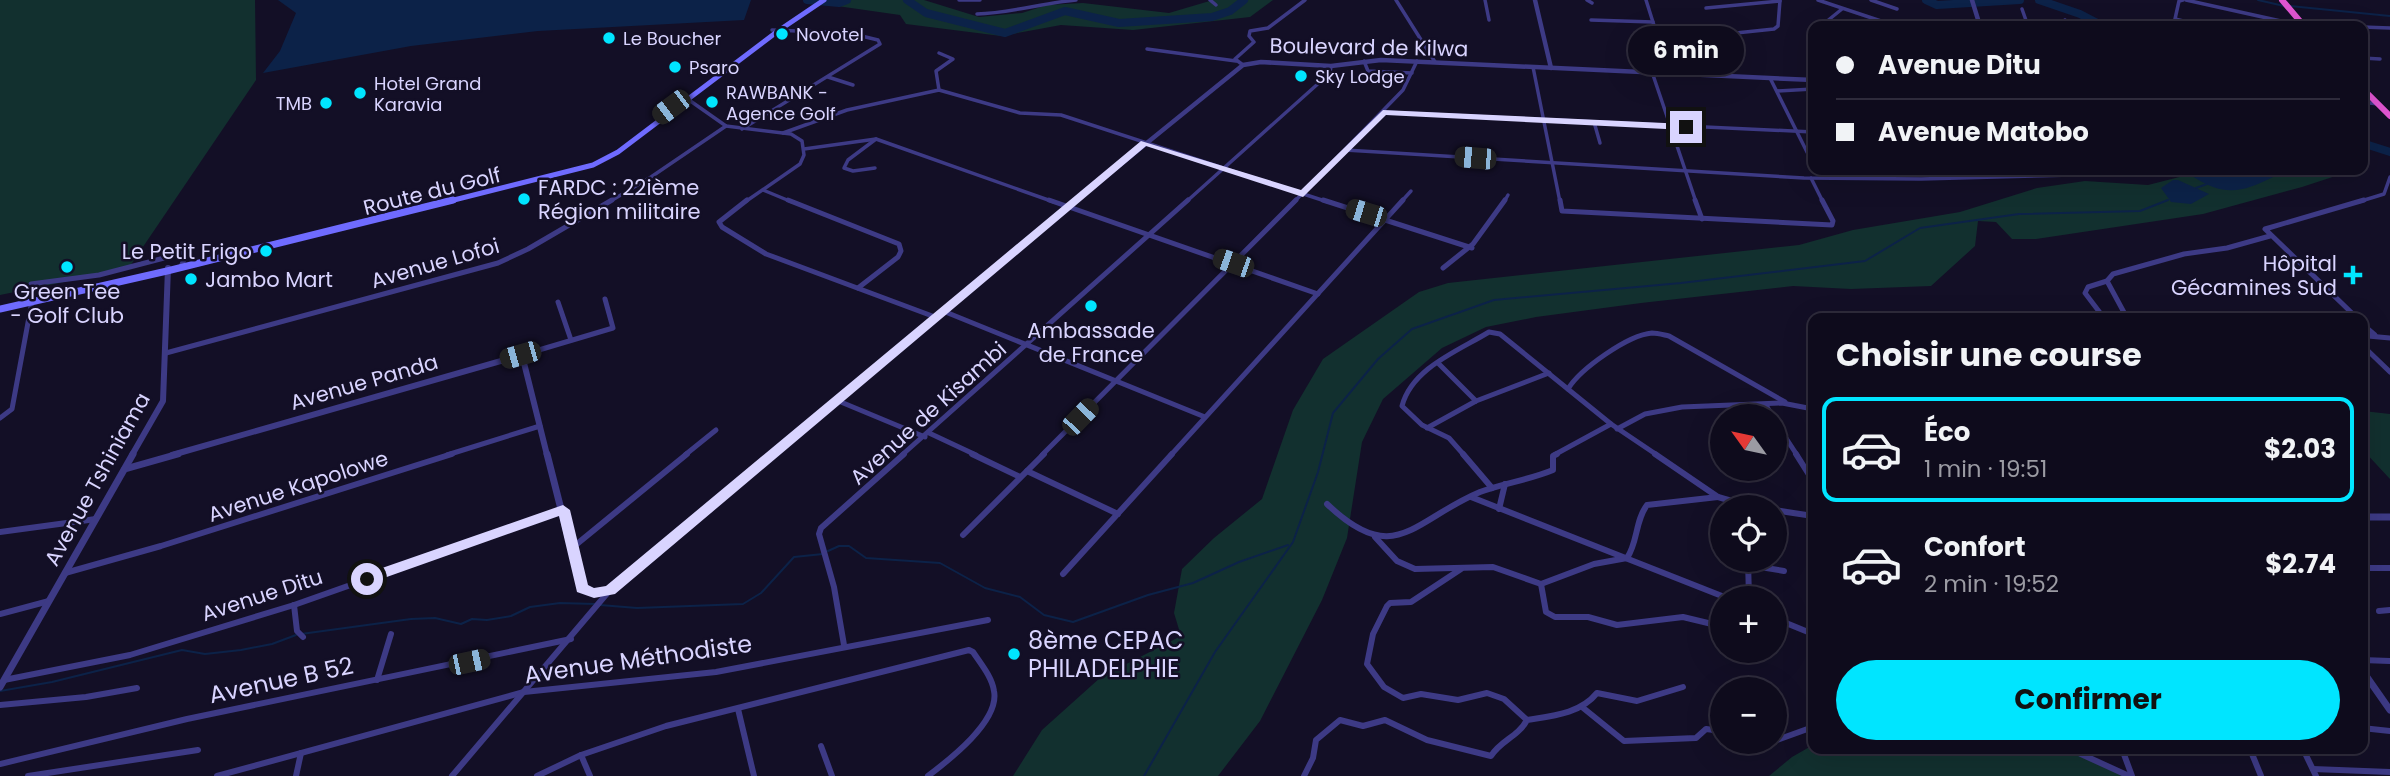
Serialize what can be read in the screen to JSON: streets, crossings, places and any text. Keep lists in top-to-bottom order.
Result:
{
  "streets": {
    "main road": ["Route du Golf"],
    "street": [
      "Boulevard de Kilwa",
      "Avenue Lofoi",
      "Avenue Panda",
      "Avenue de Kisambi",
      "Avenue Tshiniama",
      "Avenue Kapolowe",
      "Avenue Ditu",
      "Avenue Méthodiste",
      "Avenue B 52"
    ]
  },
  "crossings": [
    ["Boulevard de Kilwa", "Avenue de Kisambi"],
    ["Route du Golf", "Avenue Tshiniama"],
    ["Avenue Lofoi", "Avenue Tshiniama"],
    ["Avenue Panda", "Avenue Tshiniama"],
    ["Avenue de Kisambi", "Avenue Méthodiste"],
    ["Avenue Tshiniama", "Avenue Kapolowe"],
    ["Avenue Tshiniama", "Avenue Ditu"]
  ],
  "places": {
    "other": [
      "Novotel",
      "Le Boucher",
      "Psaro",
      "Sky Lodge",
      "Hotel Grand Karavia",
      "RAWBANK - Agence Golf",
      "TMB",
      "FARDC : 22ième Région militaire",
      "Le Petit Frigo",
      "Green Tee - Golf Club",
      "Jambo Mart",
      "Ambassade de France",
      "8ème CEPAC PHILADELPHIE"
    ],
    "health": ["Hôpital Gécamines Sud"]
  },
  "north": "top left",
  "page": {
    "banner": ["Avenue Ditu", "Avenue Matobo"],
    "bubble": "6 min",
    "heading": "Choisir une course",
    "list": [
      {
        "name": "Éco",
        "note": "1 min · 19:51",
        "value": "$2.03"
      },
      {
        "name": "Confort",
        "note": "2 min · 19:52",
        "value": "$2.74"
      }
    ],
    "map_buttons": ["+", "−"],
    "buttons": "Confirmer"
  }
}
